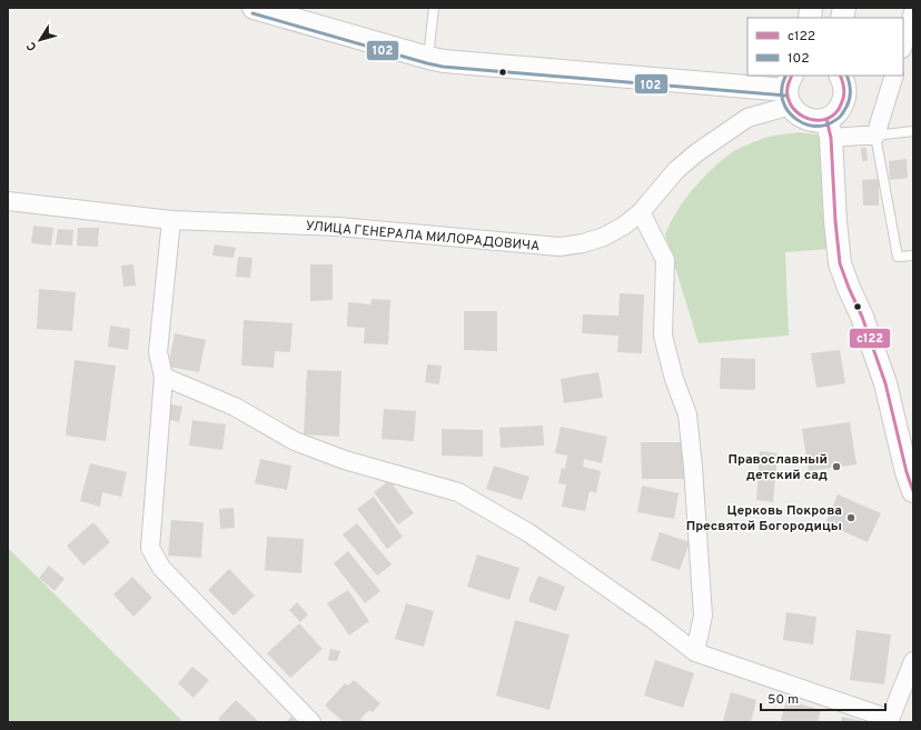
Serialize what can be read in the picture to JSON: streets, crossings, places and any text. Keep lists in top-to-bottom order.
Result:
{
  "streets": {
    "street": ["УЛИЦА ГЕНЕРАЛА МИЛОРАДОВИЧА"]
  },
  "places": ["Православный детский сад", "Церковь Покрова Пресвятой Богородицы"],
  "lines": ["transit line 102", "transit line с122"],
  "legend": ["с122", "102"],
  "scale_bar": "50 m",
  "north": "bottom left"
}
